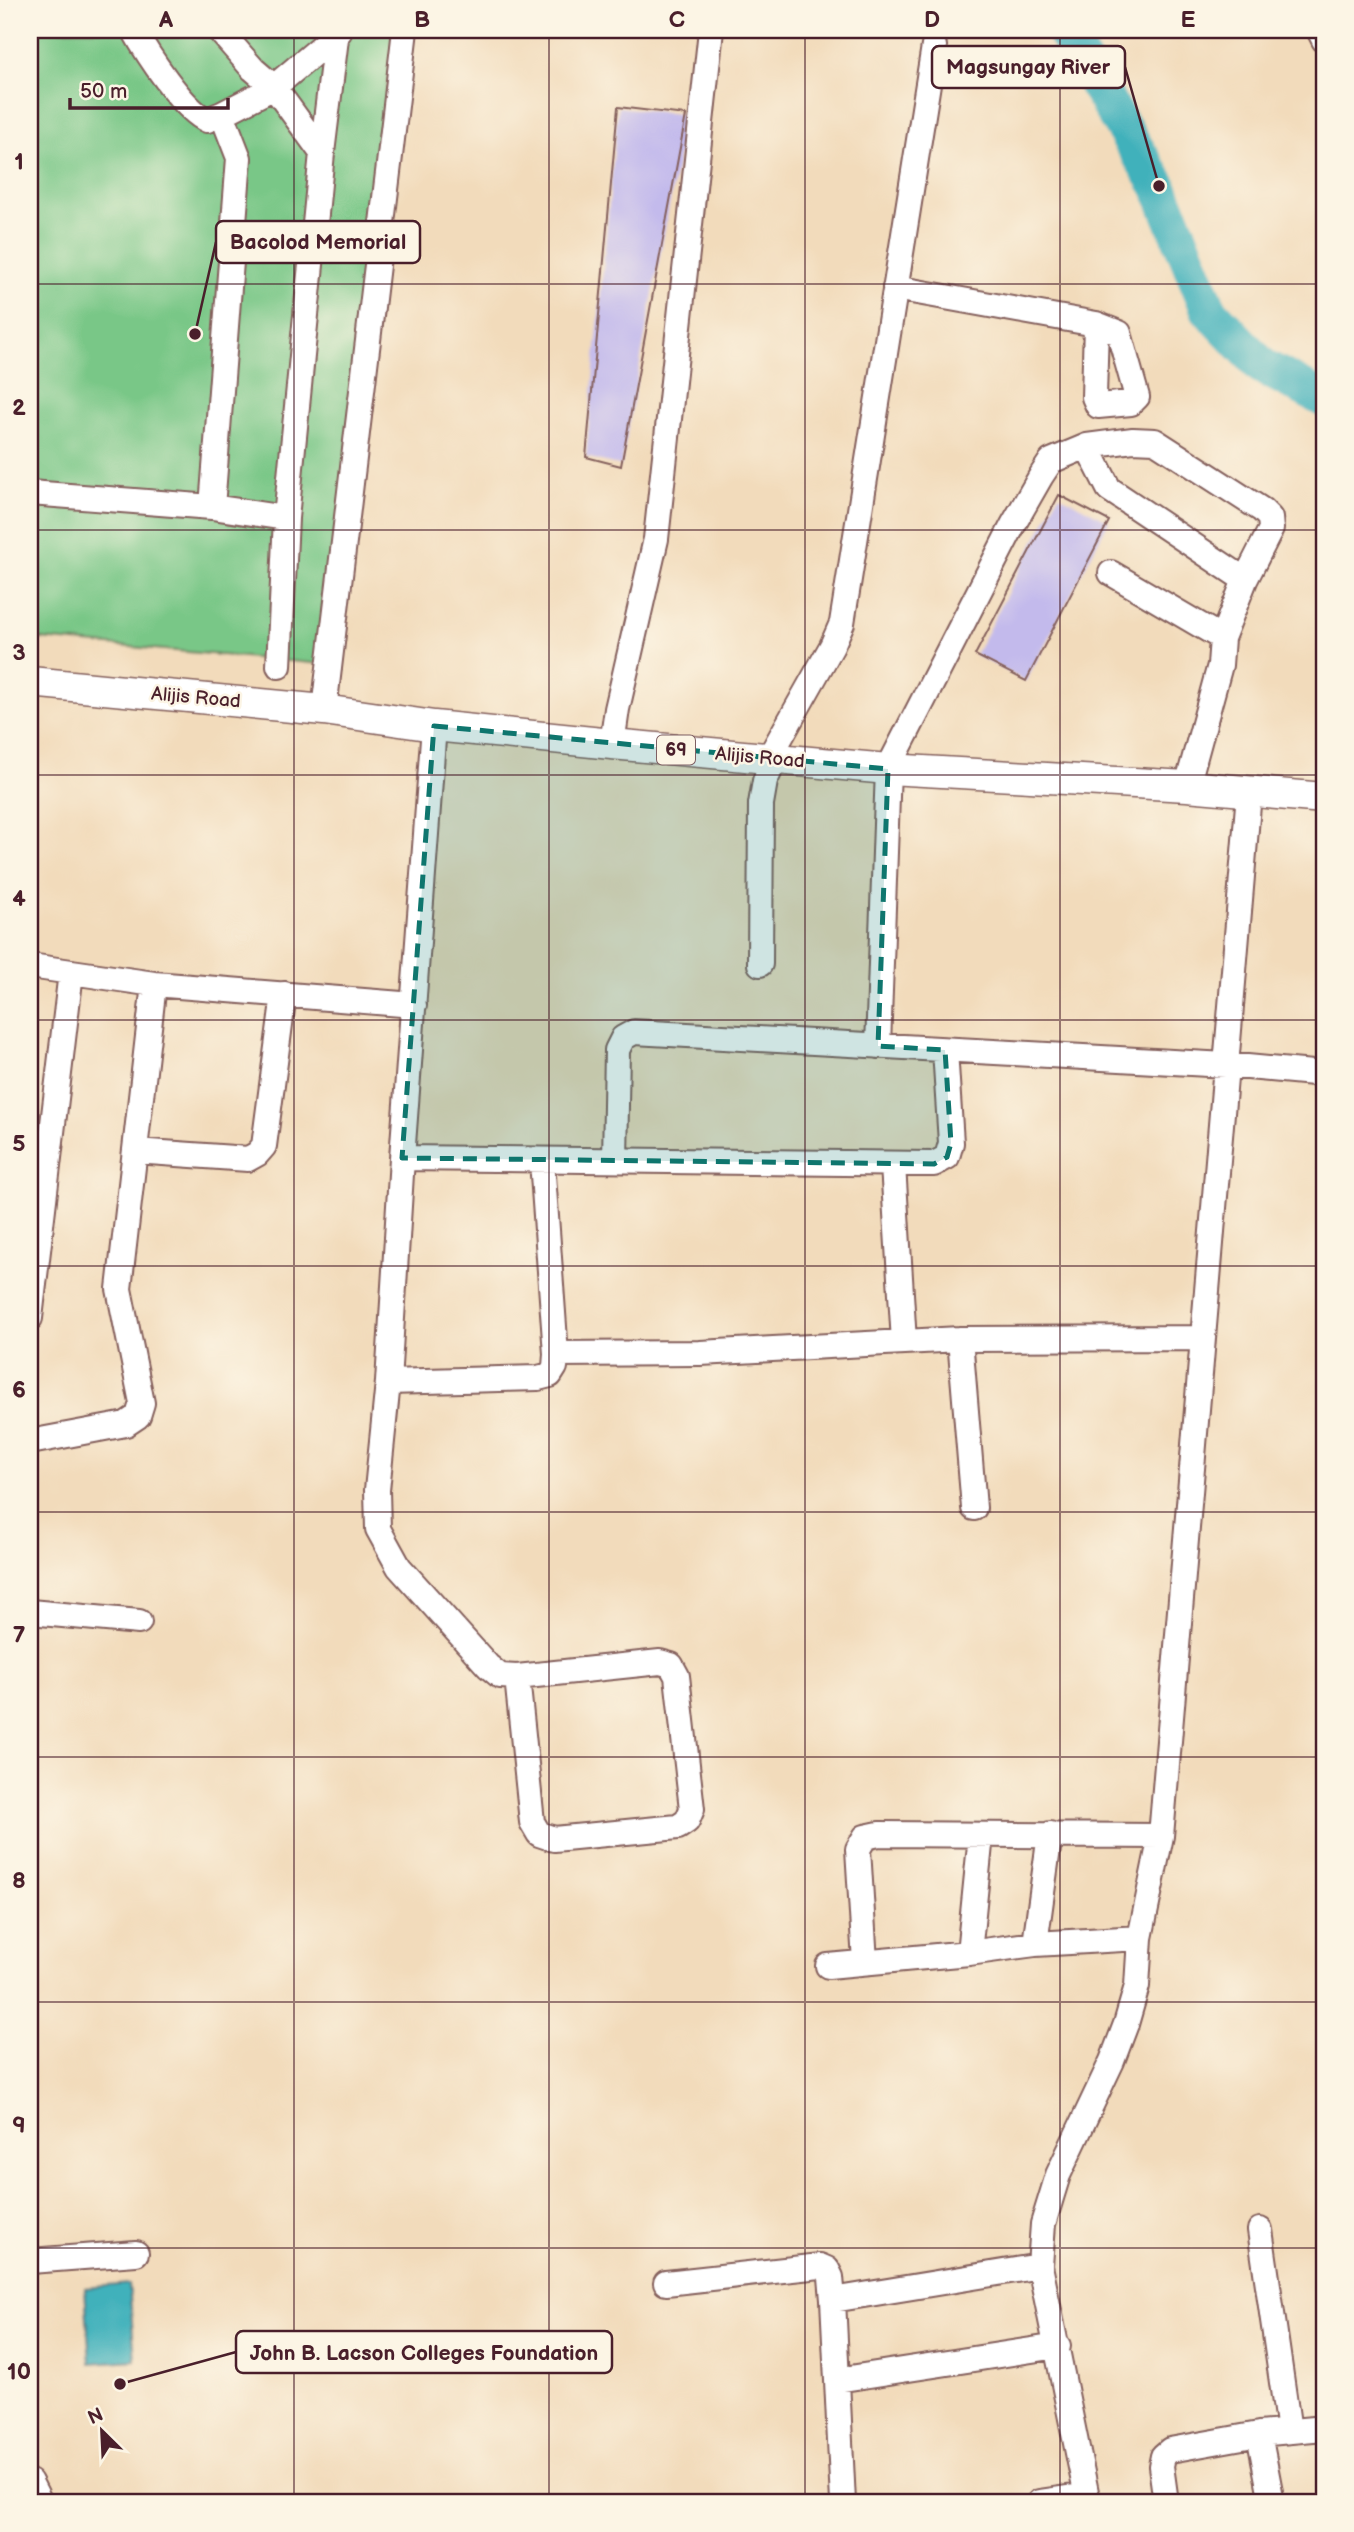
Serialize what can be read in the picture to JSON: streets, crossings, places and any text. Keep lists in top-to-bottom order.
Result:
{
  "streets": {
    "main road": ["Alijis Road", "69"]
  },
  "places": ["Magsungay River", "Bacolod Memorial", "John B. Lacson Colleges Foundation"],
  "scale_bar": "50 m",
  "north": "top left",
  "grid": {
    "columns": [
      "A",
      "B",
      "C",
      "D",
      "E"
    ],
    "rows": [
      "1",
      "2",
      "3",
      "4",
      "5",
      "6",
      "7",
      "8",
      "9",
      "10"
    ]
  }
}
